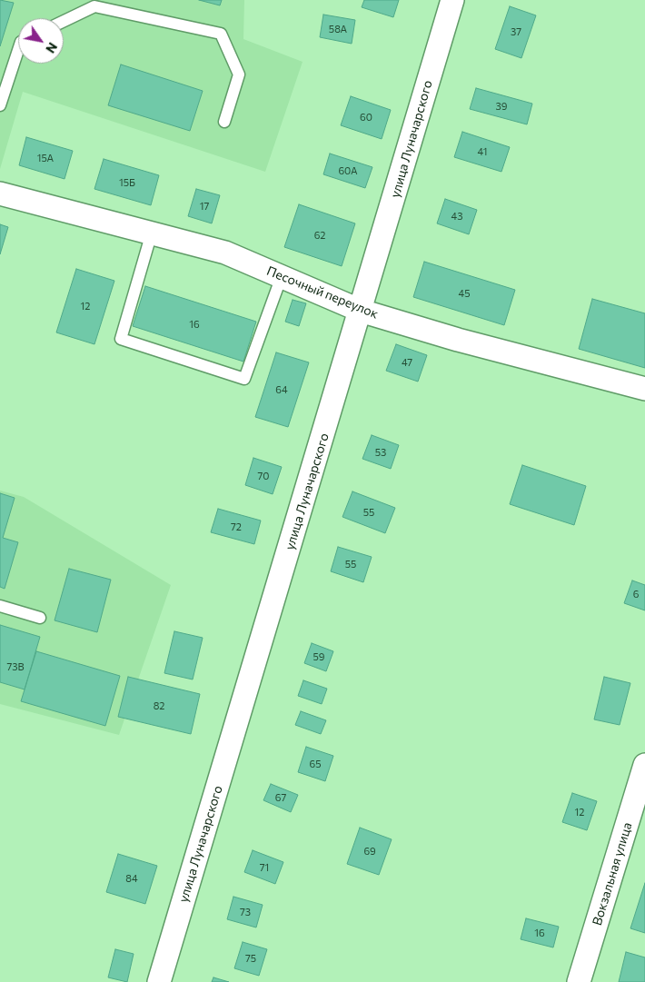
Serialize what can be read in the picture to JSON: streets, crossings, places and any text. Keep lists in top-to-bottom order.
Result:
{
  "streets": {
    "street": ["улица Луначарского", "Песочный переулок", "Вокзальная улица"]
  },
  "crossings": [
    ["улица Луначарского", "Песочный переулок"]
  ],
  "house_numbers": [
    "58А",
    "37",
    "39",
    "60",
    "41",
    "15А",
    "60А",
    "15Б",
    "17",
    "43",
    "62",
    "45",
    "12",
    "16",
    "47",
    "64",
    "53",
    "70",
    "55",
    "72",
    "55",
    "6",
    "59",
    "73В",
    "82",
    "65",
    "67",
    "12",
    "69",
    "71",
    "84",
    "73",
    "16",
    "75"
  ],
  "north": "bottom right"
}
